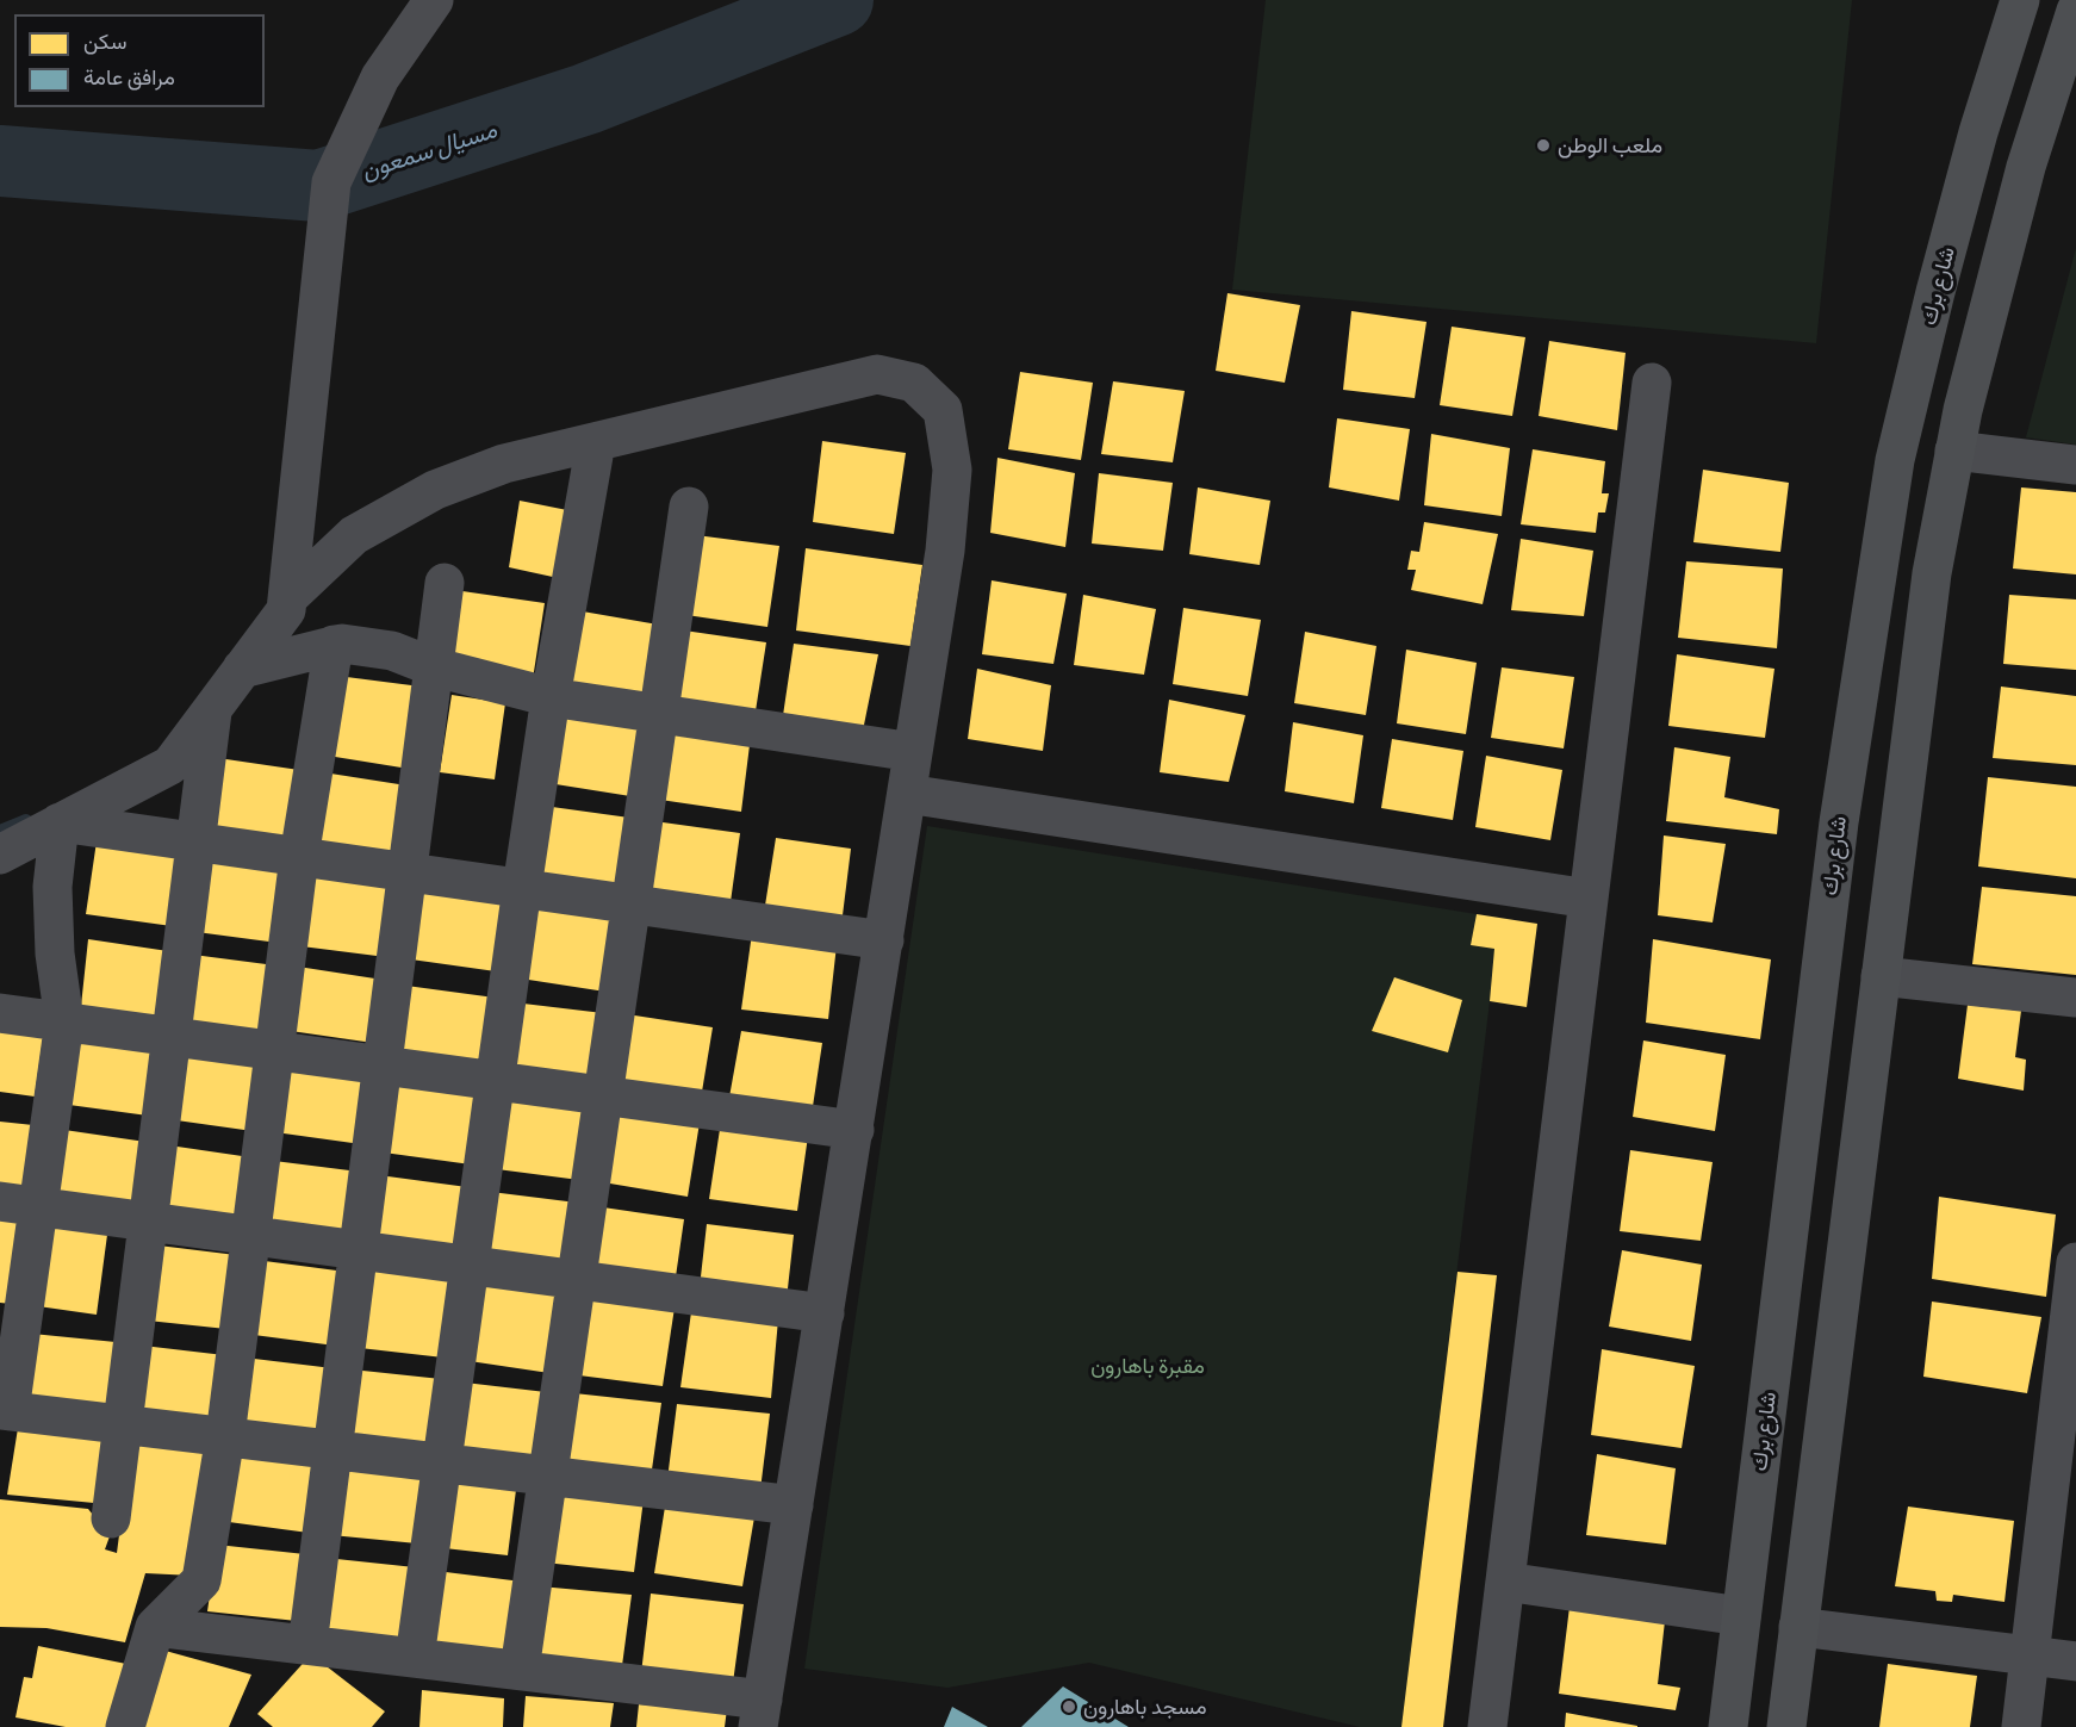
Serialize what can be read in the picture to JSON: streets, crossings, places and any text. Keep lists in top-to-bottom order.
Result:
{
  "streets": {
    "main road": ["شارع برك"]
  },
  "water": ["مسيال سمعون"],
  "parks": ["مقبرة باهارون"],
  "places": ["ملعب الوطن", "مسجد باهارون"],
  "legend": ["سكن", "مرافق عامة"]
}
